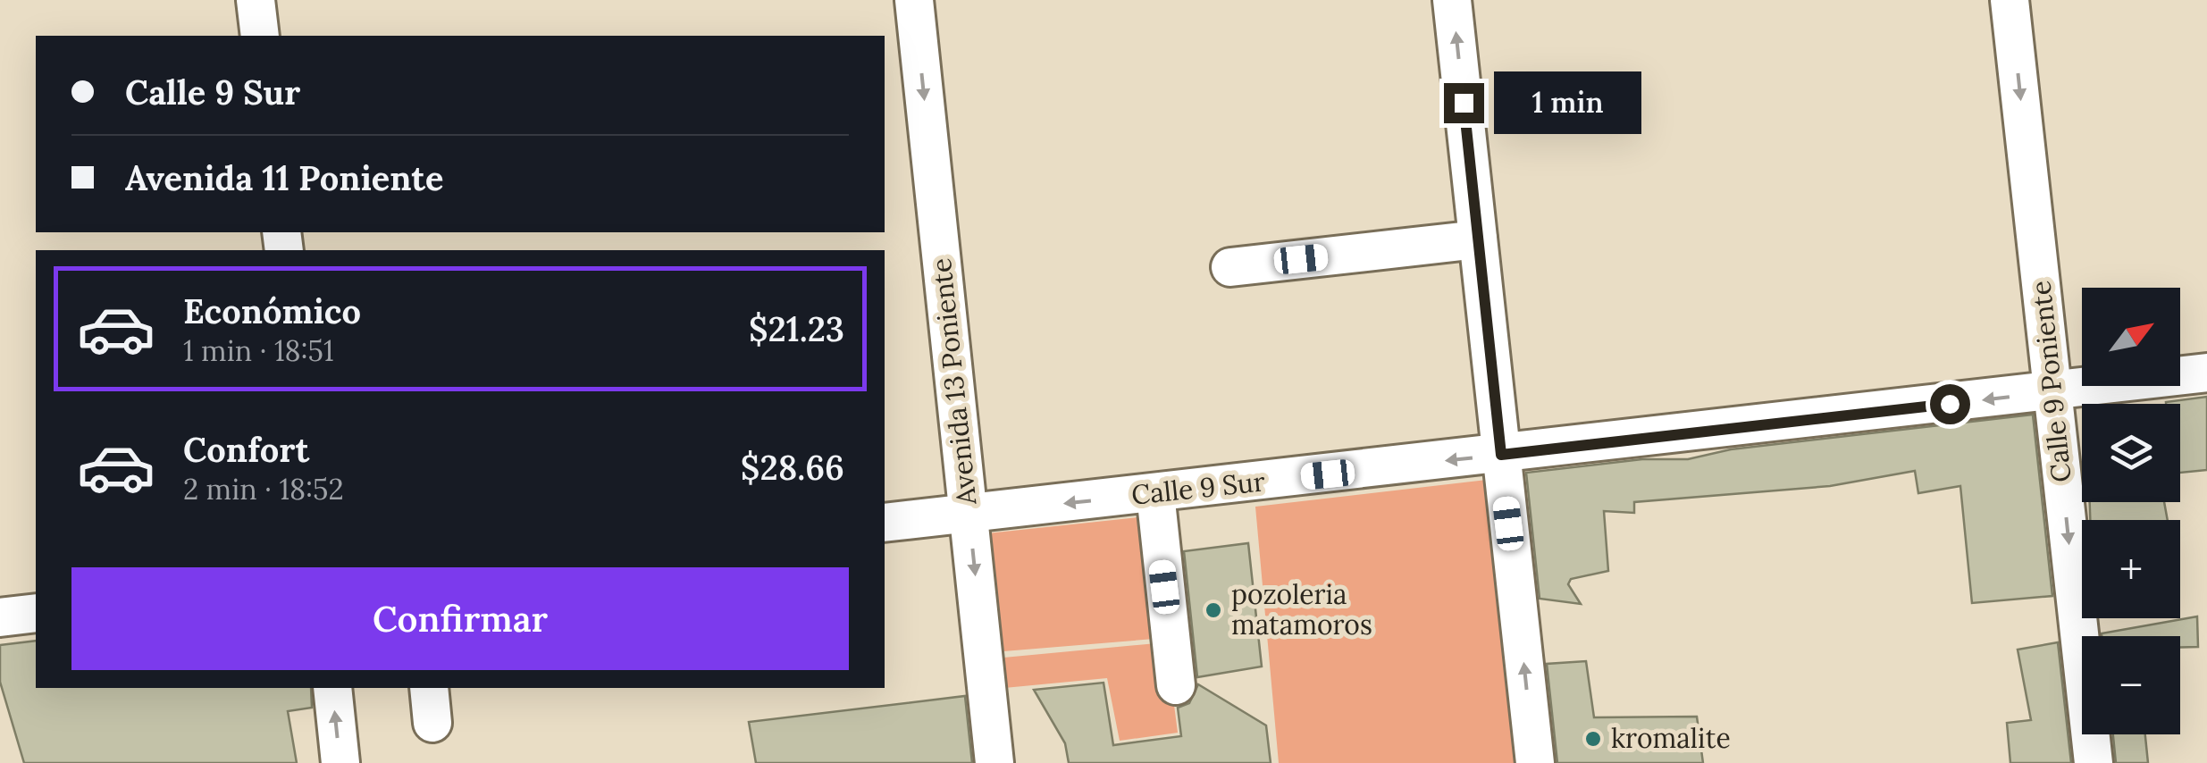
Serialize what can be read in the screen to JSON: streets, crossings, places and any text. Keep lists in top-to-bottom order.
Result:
{
  "streets": {
    "street": ["Avenida 13 Poniente", "Calle 9 Poniente", "Calle 9 Sur"]
  },
  "crossings": [
    ["Avenida 13 Poniente", "Calle 9 Sur"],
    ["Calle 9 Poniente", "Calle 9 Sur"]
  ],
  "one_way": ["Avenida 13 Poniente", "Calle 9 Poniente", "Calle 9 Sur"],
  "places": ["pozoleria matamoros", "kromalite"],
  "north": "top right",
  "page": {
    "banner": ["Calle 9 Sur", "Avenida 11 Poniente"],
    "bubble": "1 min",
    "list": [
      {
        "name": "Económico",
        "note": "1 min · 18:51",
        "value": "$21.23"
      },
      {
        "name": "Confort",
        "note": "2 min · 18:52",
        "value": "$28.66"
      }
    ],
    "map_buttons": ["+", "−"],
    "buttons": "Confirmar"
  }
}
